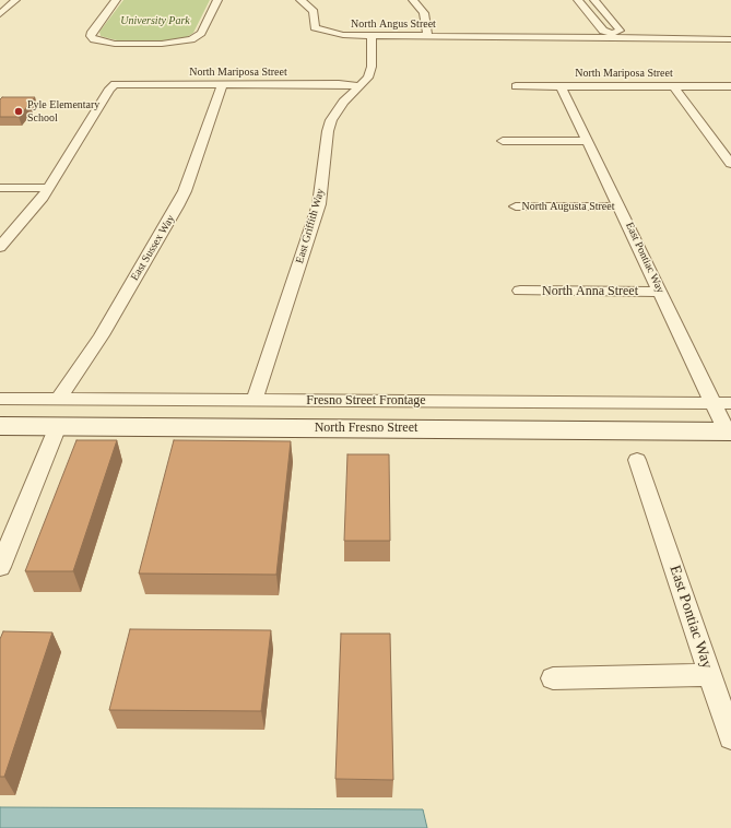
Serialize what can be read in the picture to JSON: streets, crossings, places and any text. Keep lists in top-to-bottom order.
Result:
{
  "streets": {
    "main road": ["North Fresno Street"],
    "street": [
      "North Angus Street",
      "North Mariposa Street",
      "North Augusta Street",
      "East Griffith Way",
      "East Sussex Way",
      "East Pontiac Way",
      "North Anna Street",
      "Fresno Street Frontage"
    ]
  },
  "crossings": [
    ["North Angus Street", "East Griffith Way"],
    ["North Mariposa Street", "East Griffith Way"],
    ["North Mariposa Street", "East Sussex Way"],
    ["North Mariposa Street", "East Pontiac Way"],
    ["North Augusta Street", "East Pontiac Way"],
    ["East Griffith Way", "Fresno Street Frontage"],
    ["East Sussex Way", "Fresno Street Frontage"],
    ["East Pontiac Way", "North Anna Street"],
    ["East Pontiac Way", "Fresno Street Frontage"],
    ["East Pontiac Way", "North Fresno Street"]
  ],
  "parks": ["University Park"],
  "places": ["Pyle Elementary School"]
}
